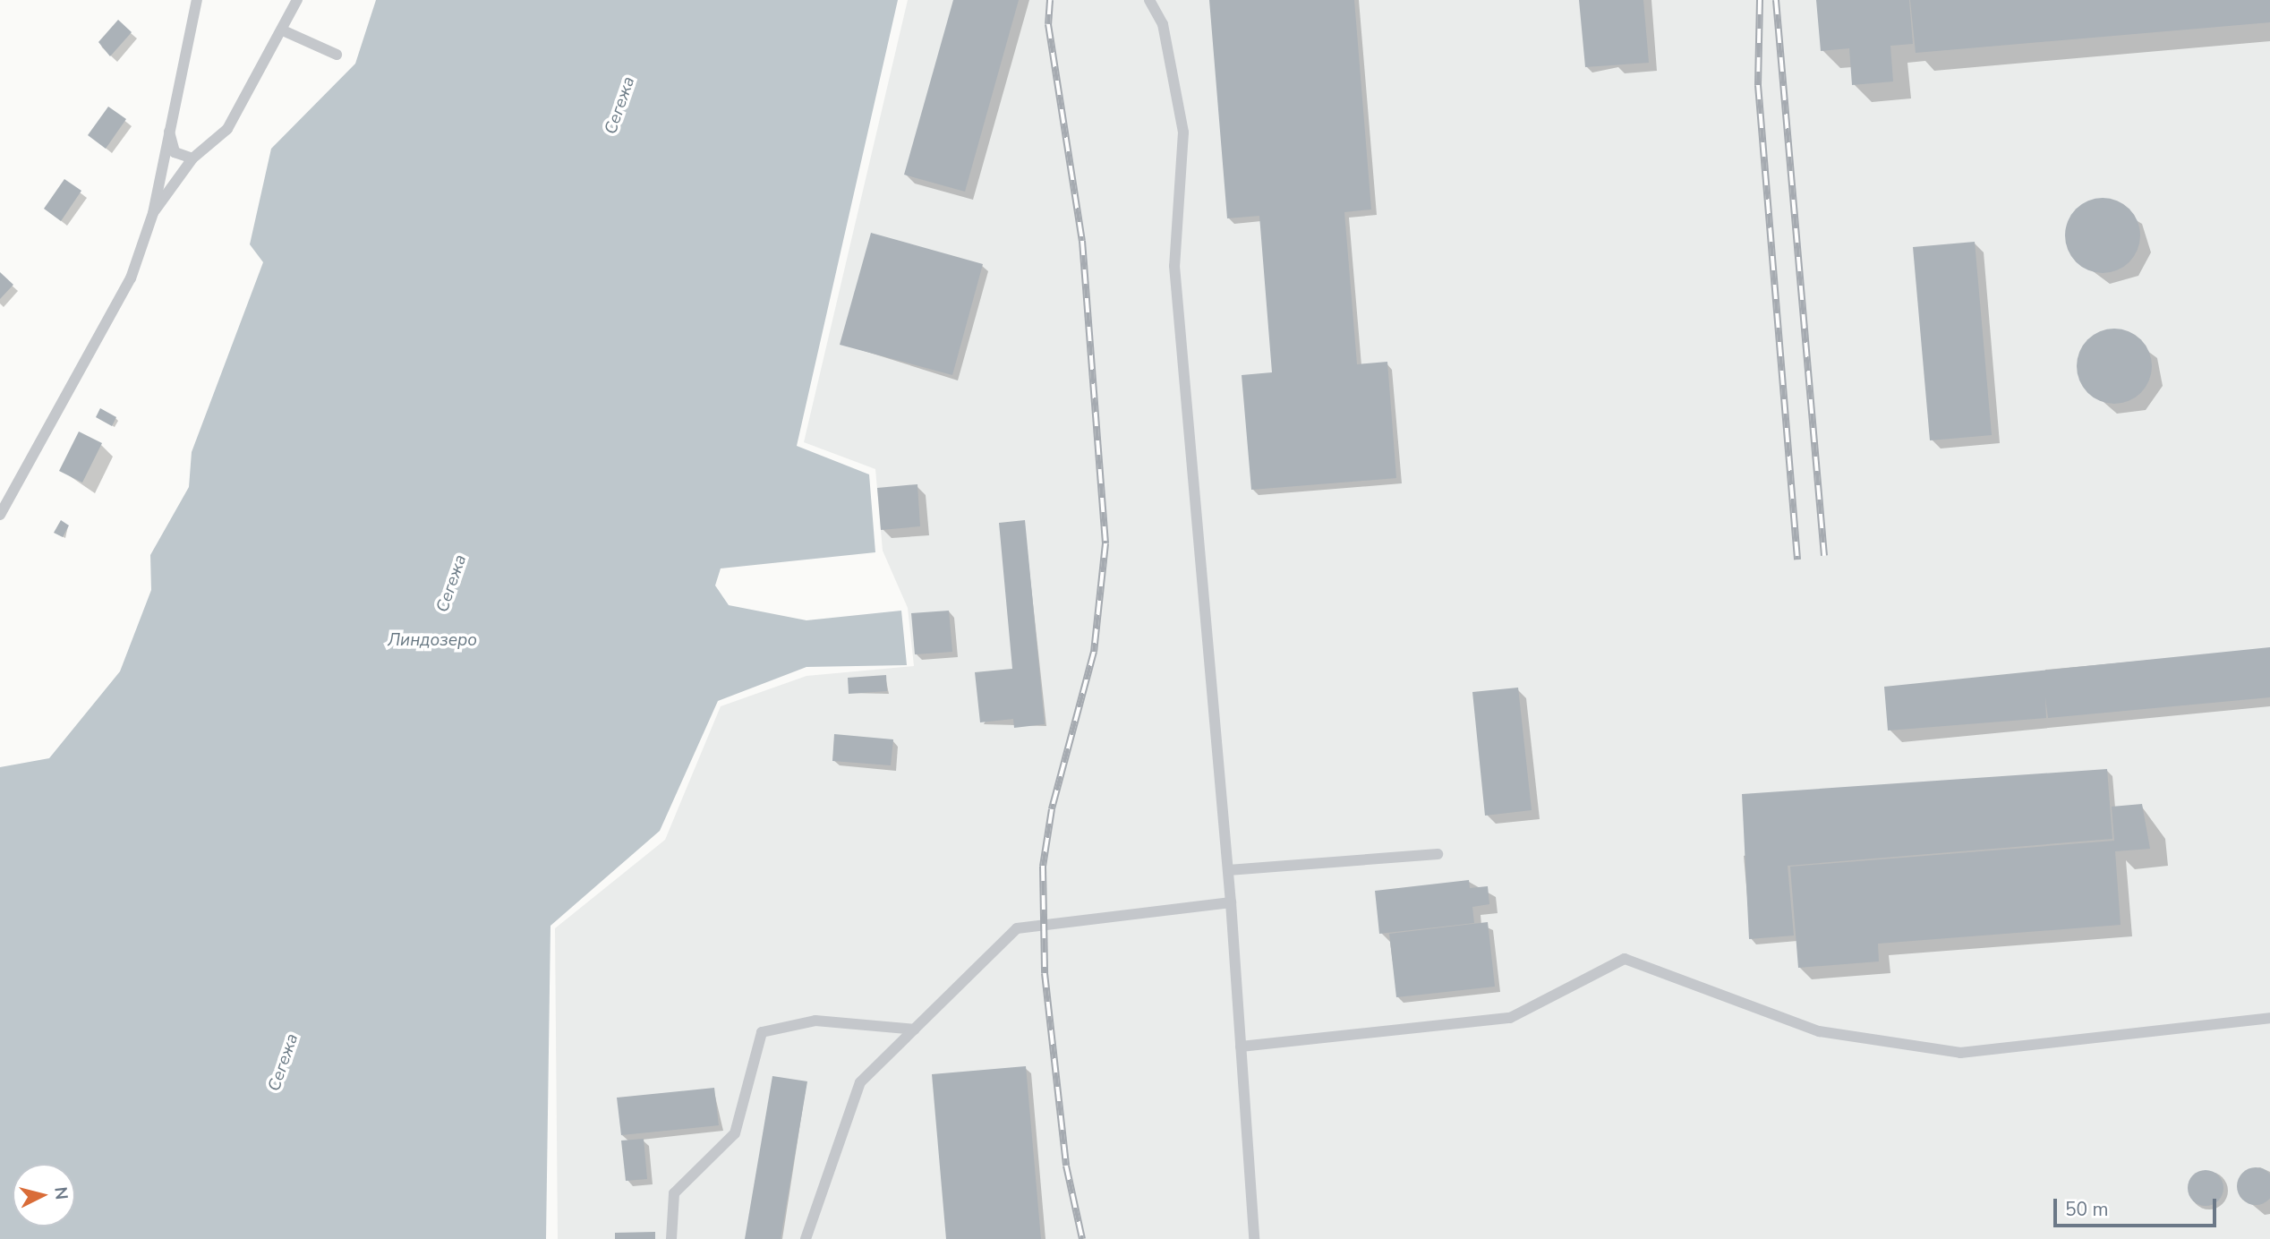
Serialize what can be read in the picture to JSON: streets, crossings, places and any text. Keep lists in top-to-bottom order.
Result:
{
  "water": ["Сегежа", "Линдозеро"],
  "scale_bar": "50 m",
  "north": "right"
}
